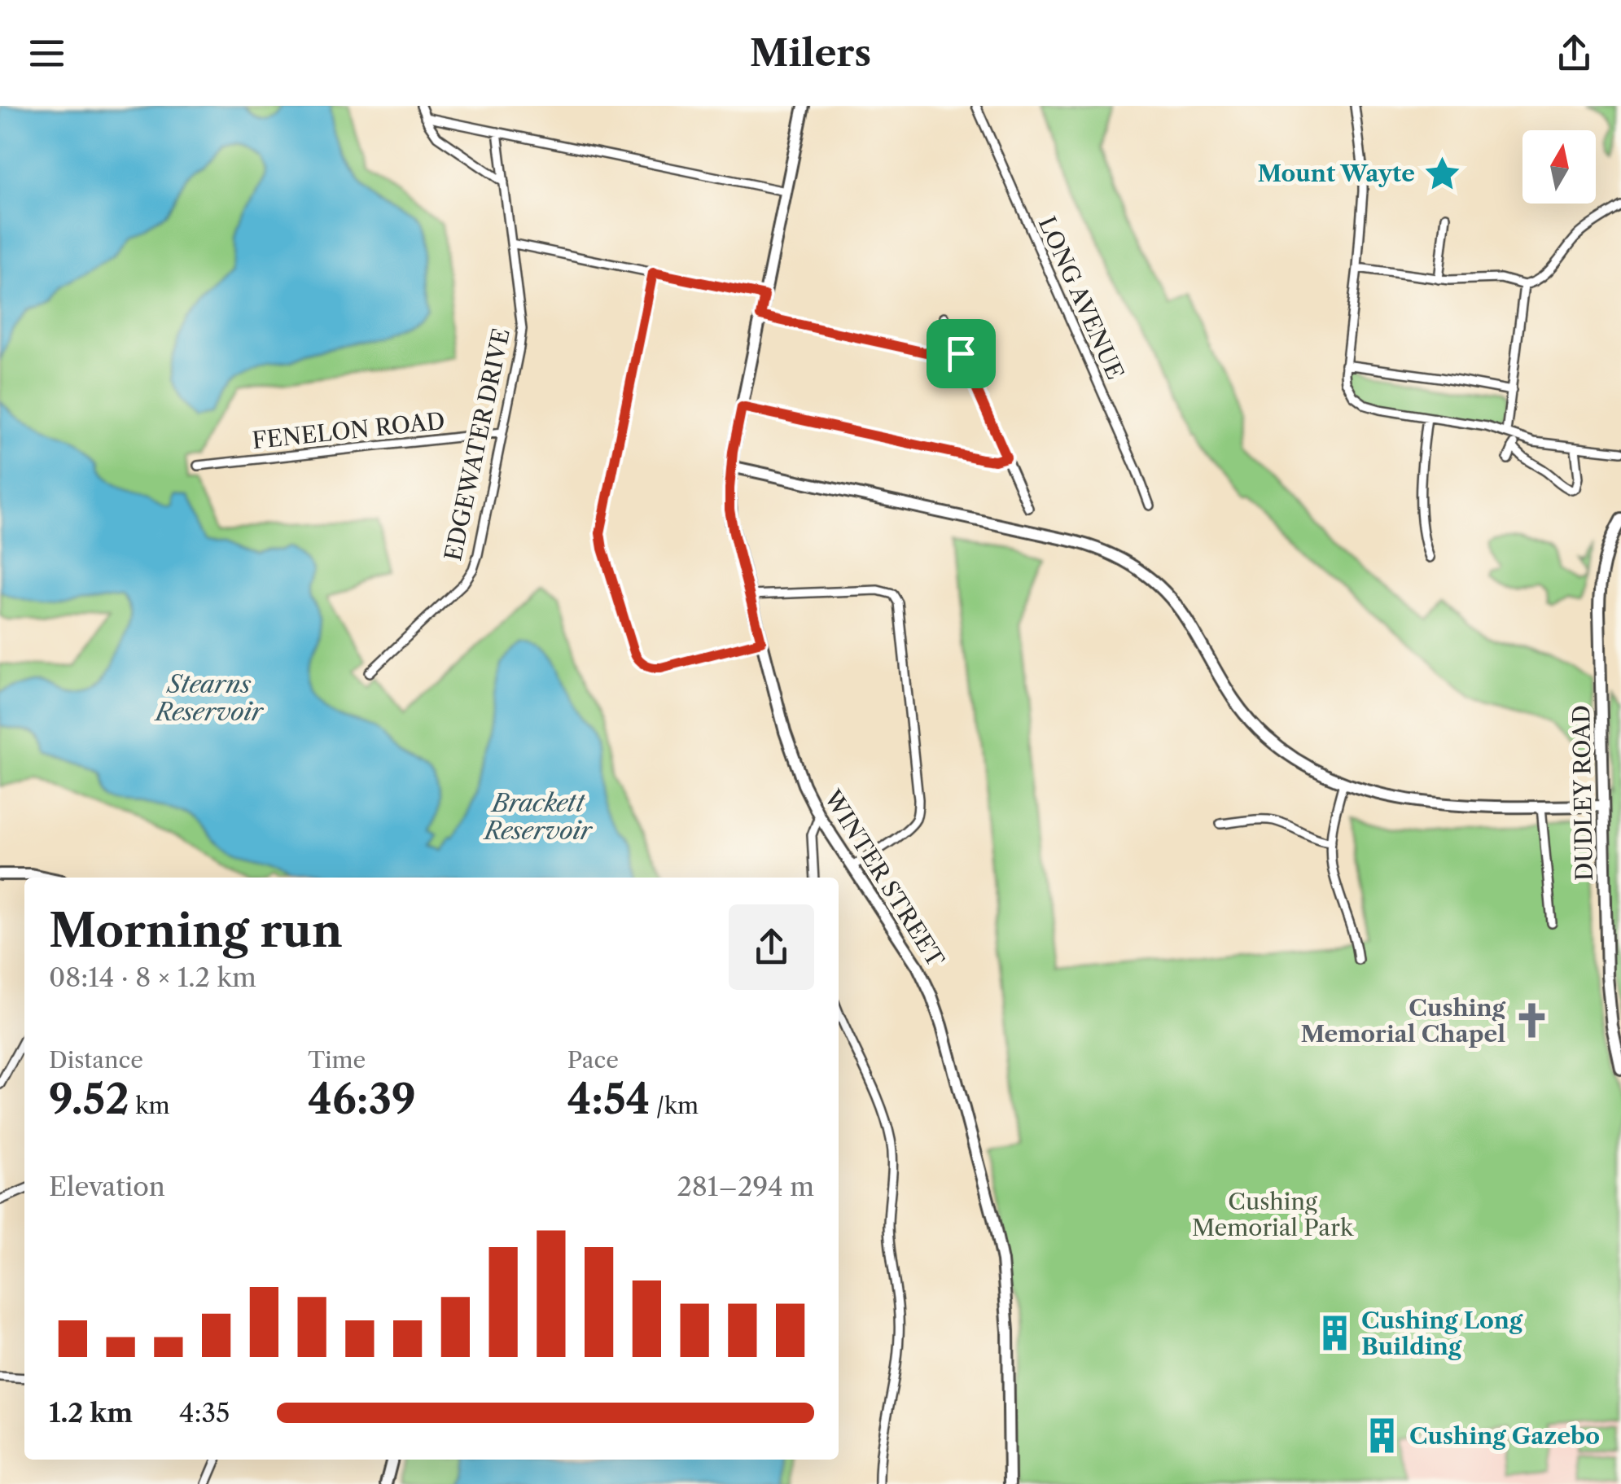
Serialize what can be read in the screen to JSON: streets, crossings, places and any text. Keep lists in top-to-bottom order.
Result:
{
  "streets": {
    "street": [
      "LONG AVENUE",
      "FENELON ROAD",
      "EDGEWATER DRIVE",
      "DUDLEY ROAD",
      "WINTER STREET"
    ]
  },
  "crossings": [
    ["FENELON ROAD", "EDGEWATER DRIVE"]
  ],
  "water": ["Stearns Reservoir", "Brackett Reservoir"],
  "parks": ["Cushing Memorial Park"],
  "places": {
    "place": ["Mount Wayte"],
    "church": ["Cushing Memorial Chapel"],
    "building": ["Cushing Long Building", "Cushing Gazebo"]
  },
  "north": "top",
  "page": {
    "header": "Milers",
    "heading": ["Morning run", "08:14 · 8 × 1.2 km"],
    "stats": [
      ["Distance", "9.52 km"],
      ["Time", "46:39"],
      ["Pace", "4:54 /km"]
    ],
    "chart": ["Elevation", "281–294 m"],
    "list": [
      {
        "name": "1.2 km",
        "note": "4:35"
      }
    ]
  }
}
